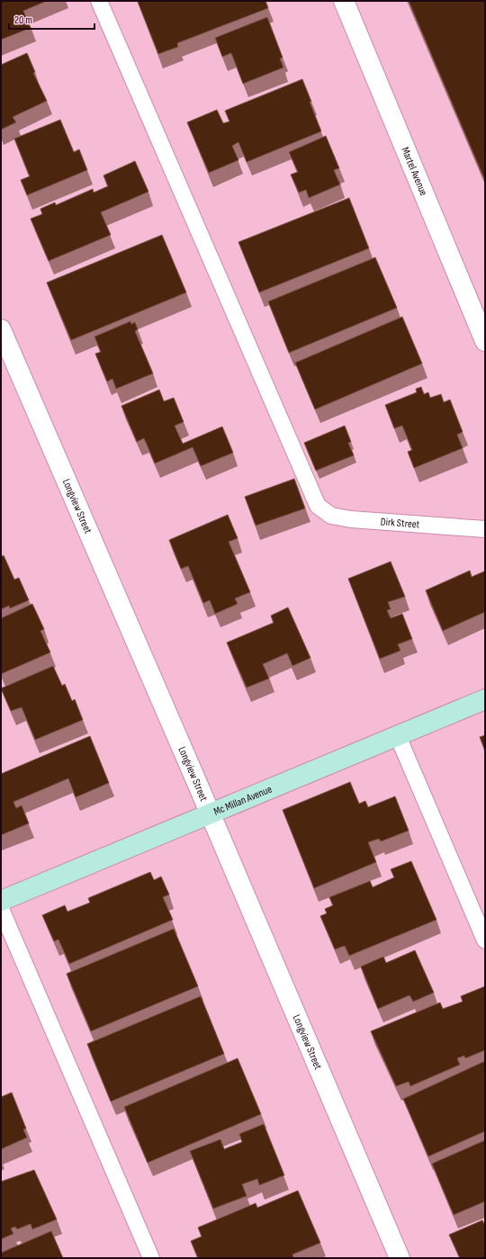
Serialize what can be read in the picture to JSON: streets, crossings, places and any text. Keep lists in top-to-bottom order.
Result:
{
  "streets": {
    "street": ["Martel Avenue", "Longview Street", "Mc Millan Avenue"],
    "lane": ["Dirk Street"]
  },
  "crossings": [
    ["Longview Street", "Mc Millan Avenue"]
  ],
  "scale_bar": "20 m"
}
